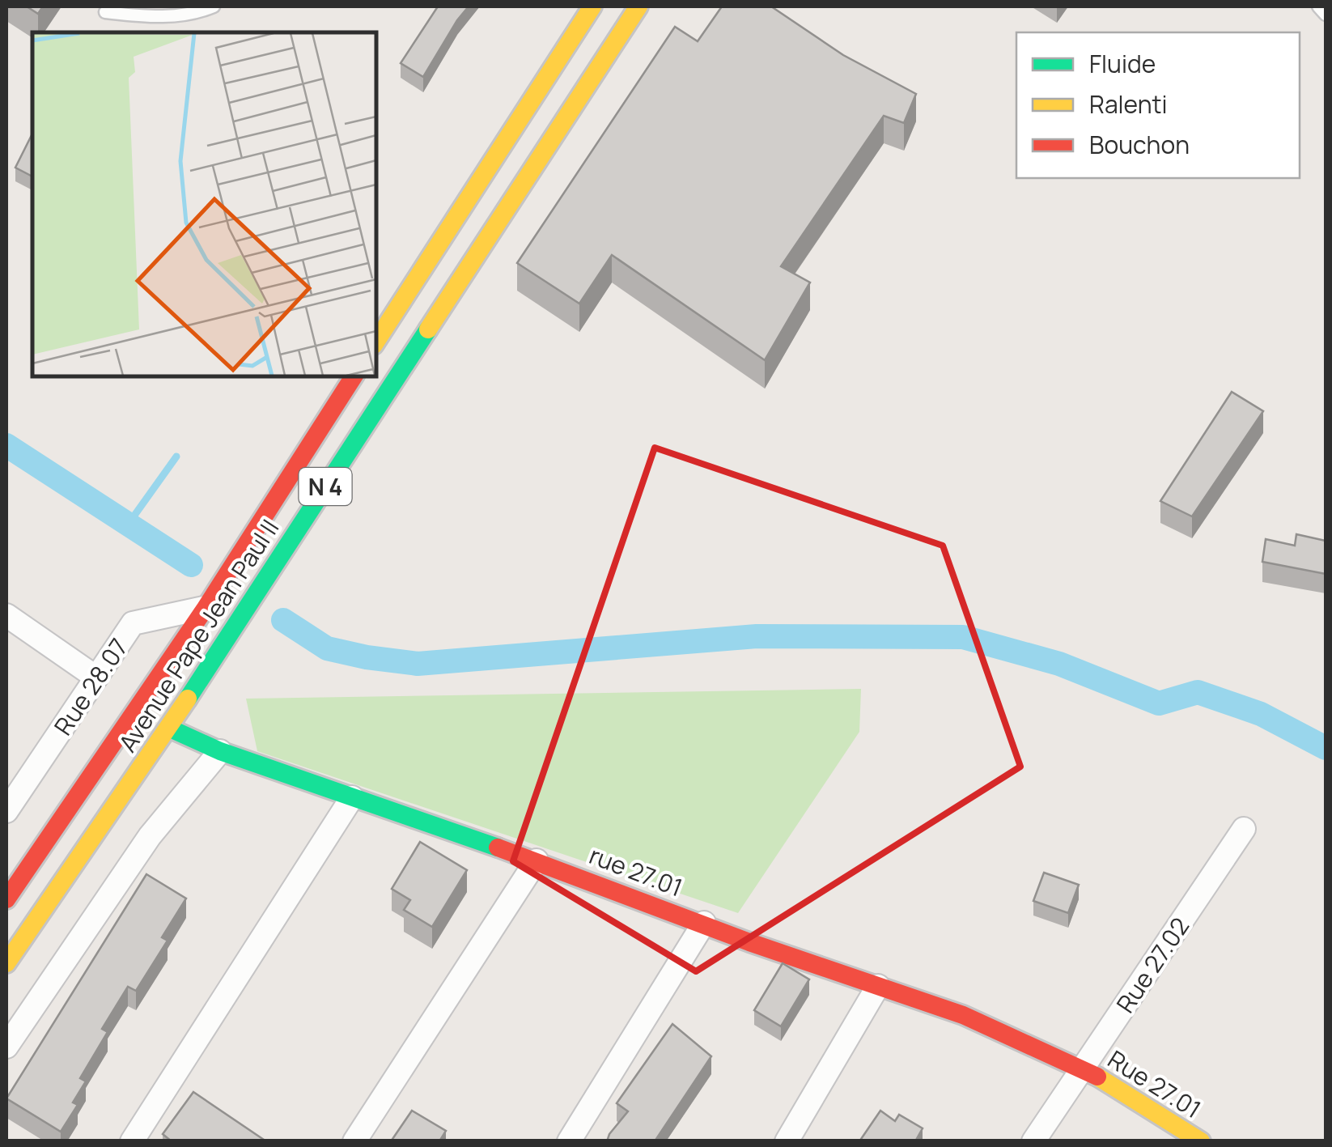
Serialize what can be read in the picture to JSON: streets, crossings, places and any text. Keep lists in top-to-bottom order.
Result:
{
  "streets": {
    "main road": [
      "N 4",
      "Avenue Pape Jean Paul II",
      "rue 27.01",
      "Rue 27.01"
    ],
    "street": ["Rue 28.07", "Rue 27.02"]
  },
  "crossings": [
    ["Avenue Pape Jean Paul II", "Rue 28.07"],
    ["Avenue Pape Jean Paul II", "rue 27.01"],
    ["rue 27.01", "Rue 27.02"],
    ["rue 27.01", "Rue 27.01"],
    ["Rue 27.02", "Rue 27.01"]
  ],
  "legend": ["Fluide", "Ralenti", "Bouchon"]
}
